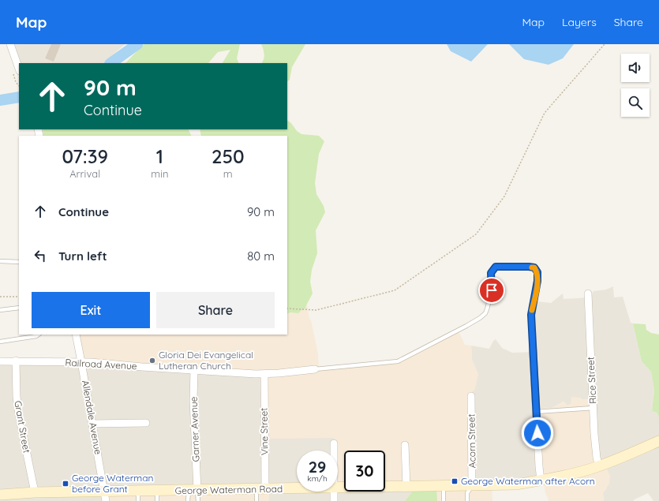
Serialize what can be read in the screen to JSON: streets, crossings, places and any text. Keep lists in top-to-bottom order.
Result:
{
  "streets": {
    "main road": ["George Waterman Road"],
    "street": [
      "Railroad Avenue",
      "Rice Street",
      "Allendale Avenue",
      "Grant Street",
      "Garner Avenue",
      "Vine Street",
      "Acorn Street"
    ]
  },
  "crossings": [
    ["Railroad Avenue", "Allendale Avenue"],
    ["Railroad Avenue", "Grant Street"],
    ["Railroad Avenue", "Garner Avenue"],
    ["Railroad Avenue", "Vine Street"],
    ["Rice Street", "George Waterman Road"],
    ["Allendale Avenue", "George Waterman Road"],
    ["Grant Street", "George Waterman Road"],
    ["Garner Avenue", "George Waterman Road"],
    ["Vine Street", "George Waterman Road"],
    ["Acorn Street", "George Waterman Road"]
  ],
  "places": {
    "other": ["Gloria Dei Evangelical Lutheran Church"],
    "transit": ["George Waterman after Acorn", "George Waterman before Grant"]
  },
  "page": {
    "header": "Map",
    "nav": ["Map", "Layers", "Share"],
    "turn": ["90 m", "Continue"],
    "eta": [
      "07:39",
      "Arrival",
      "1",
      "min",
      "250",
      "m"
    ],
    "list": [
      {
        "name": "Continue",
        "value": "90 m"
      },
      {
        "name": "Turn left",
        "value": "80 m"
      }
    ],
    "buttons": ["Exit", "Share"],
    "speed": "29 km/h",
    "limit": "30"
  }
}
